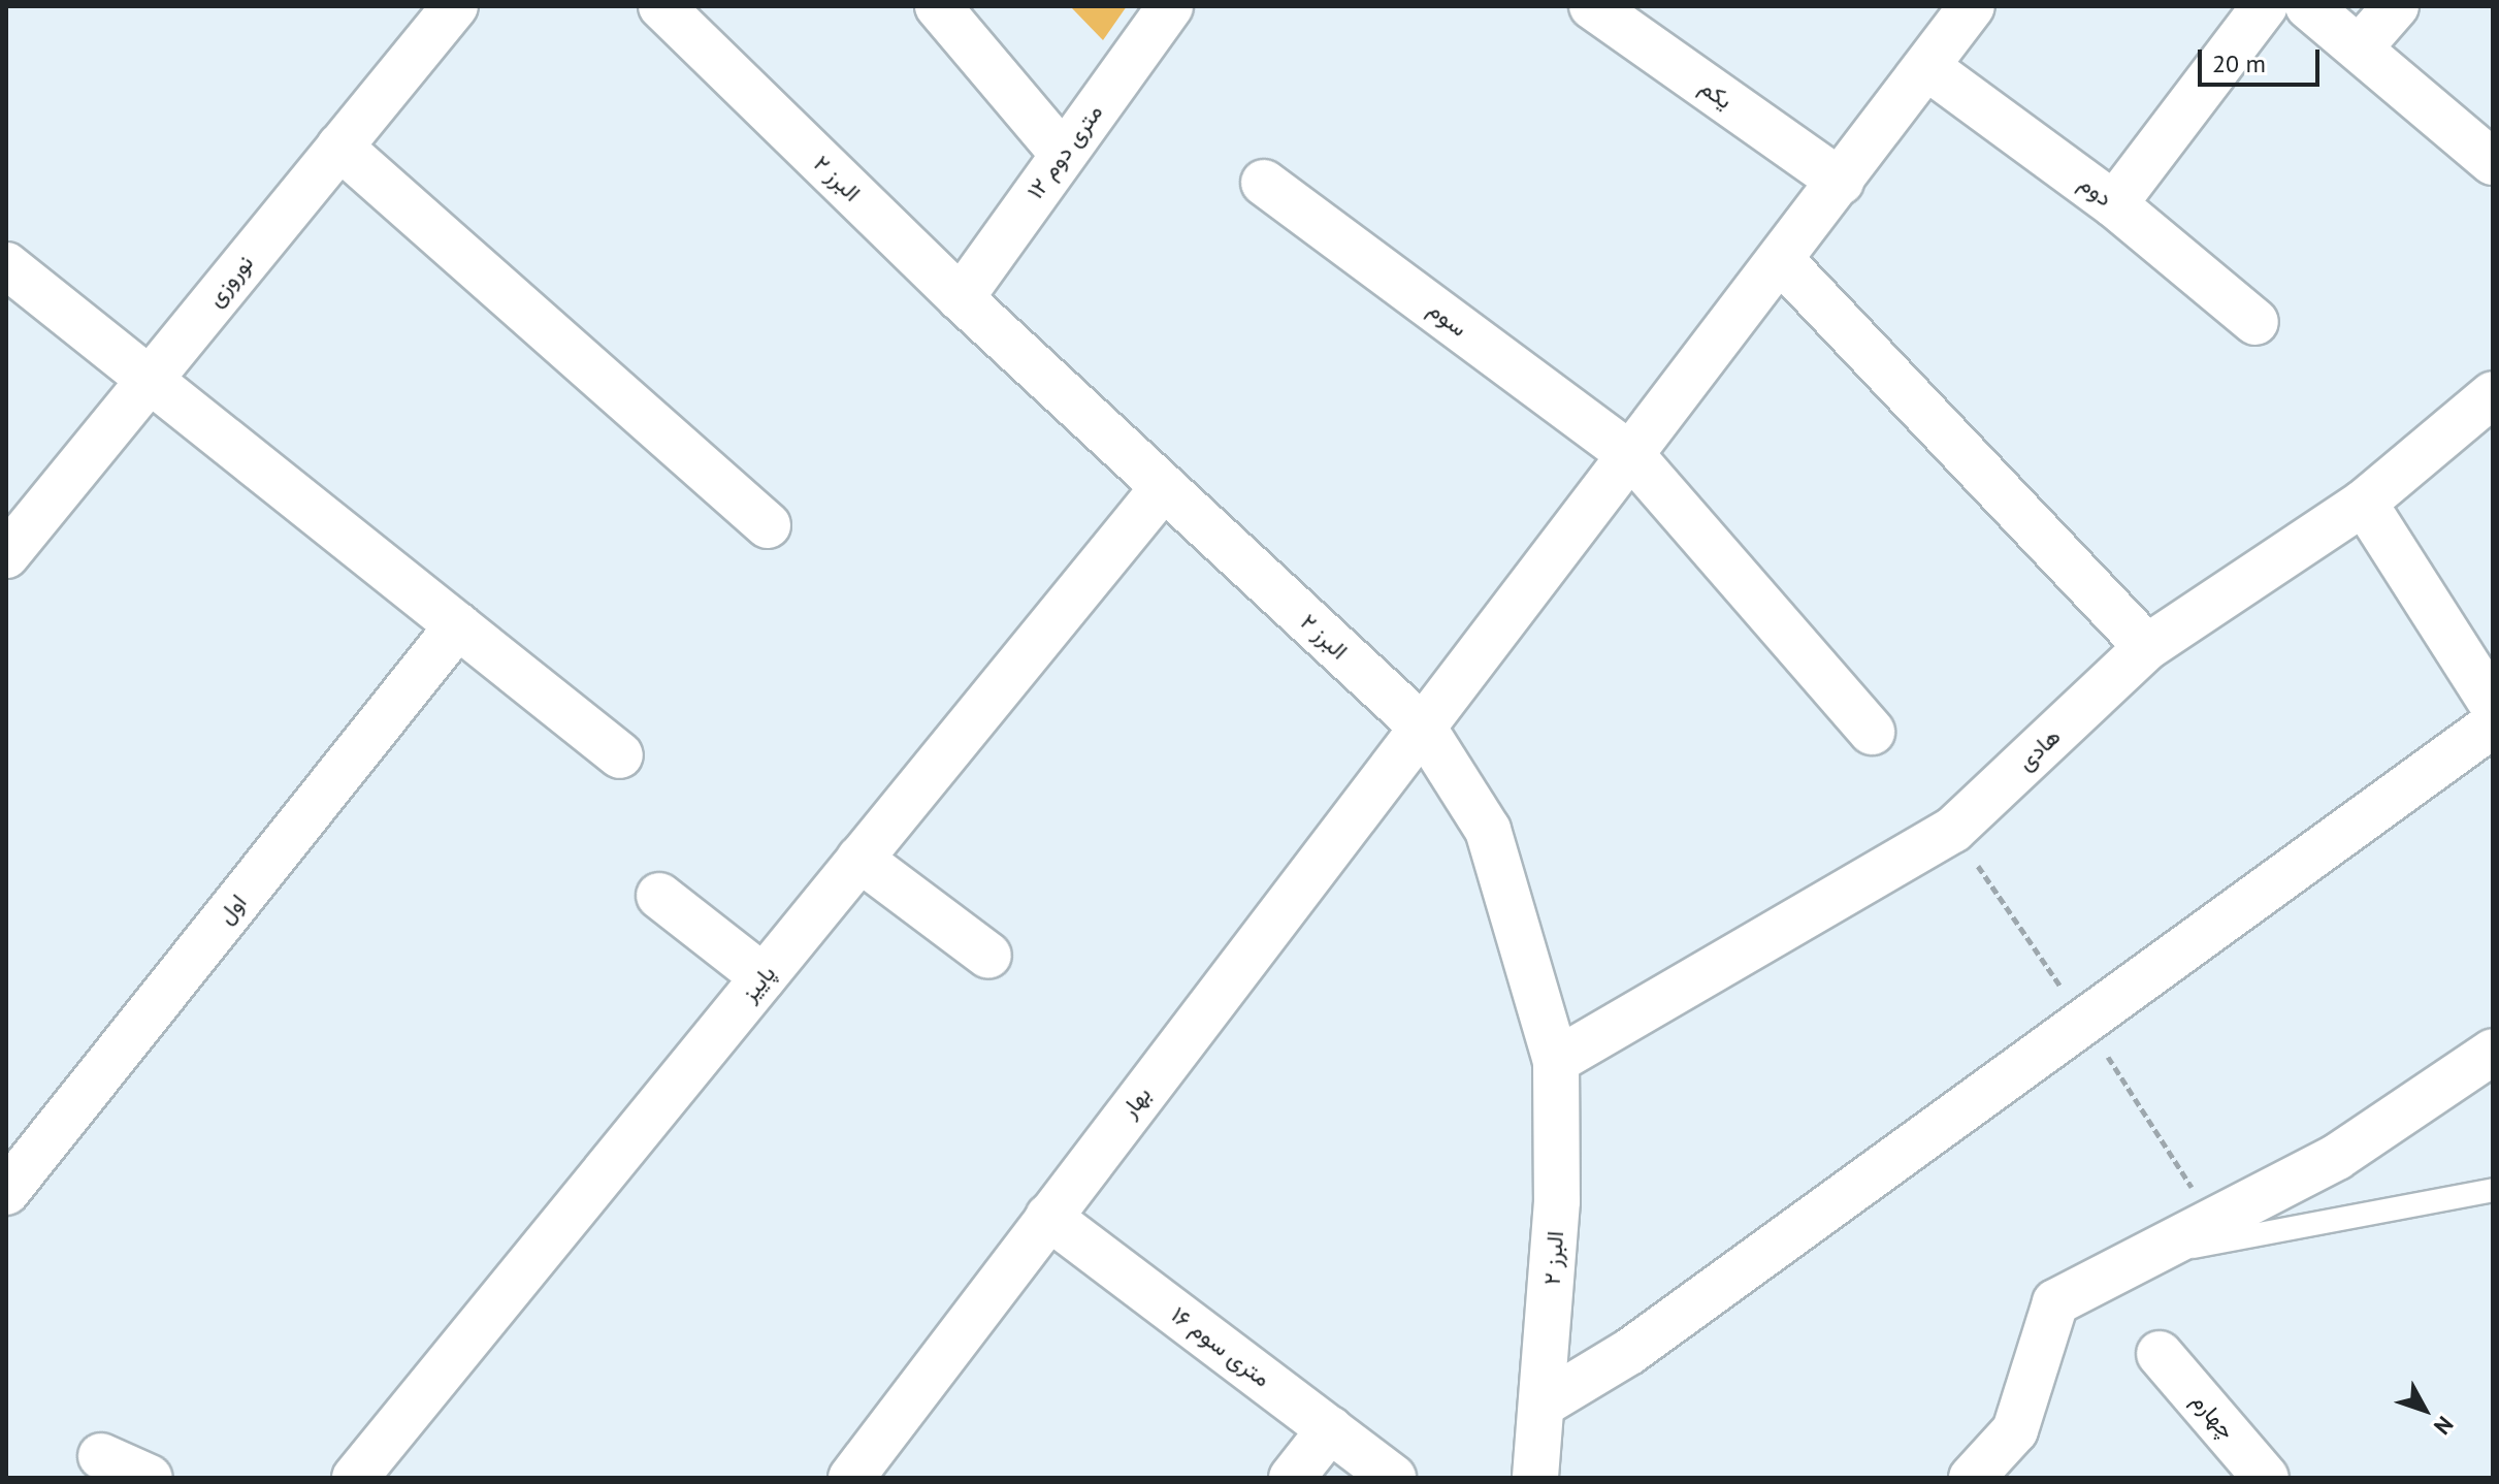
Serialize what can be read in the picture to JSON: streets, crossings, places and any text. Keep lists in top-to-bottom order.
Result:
{
  "streets": {
    "street": [
      "یکم",
      "۱۲ متری دوم",
      "البرز ۲",
      "دوم",
      "نوروزی",
      "سوم",
      "هادی",
      "اول",
      "پاییز",
      "بهار",
      "۱۶ متری سوم",
      "چهارم"
    ]
  },
  "crossings": [
    ["یکم", "بهار"],
    ["۱۲ متری دوم", "البرز ۲"],
    ["البرز ۲", "هادی"],
    ["البرز ۲", "پاییز"],
    ["البرز ۲", "بهار"],
    ["دوم", "بهار"],
    ["سوم", "بهار"],
    ["بهار", "۱۶ متری سوم"]
  ],
  "scale_bar": "20 m",
  "north": "bottom right"
}
